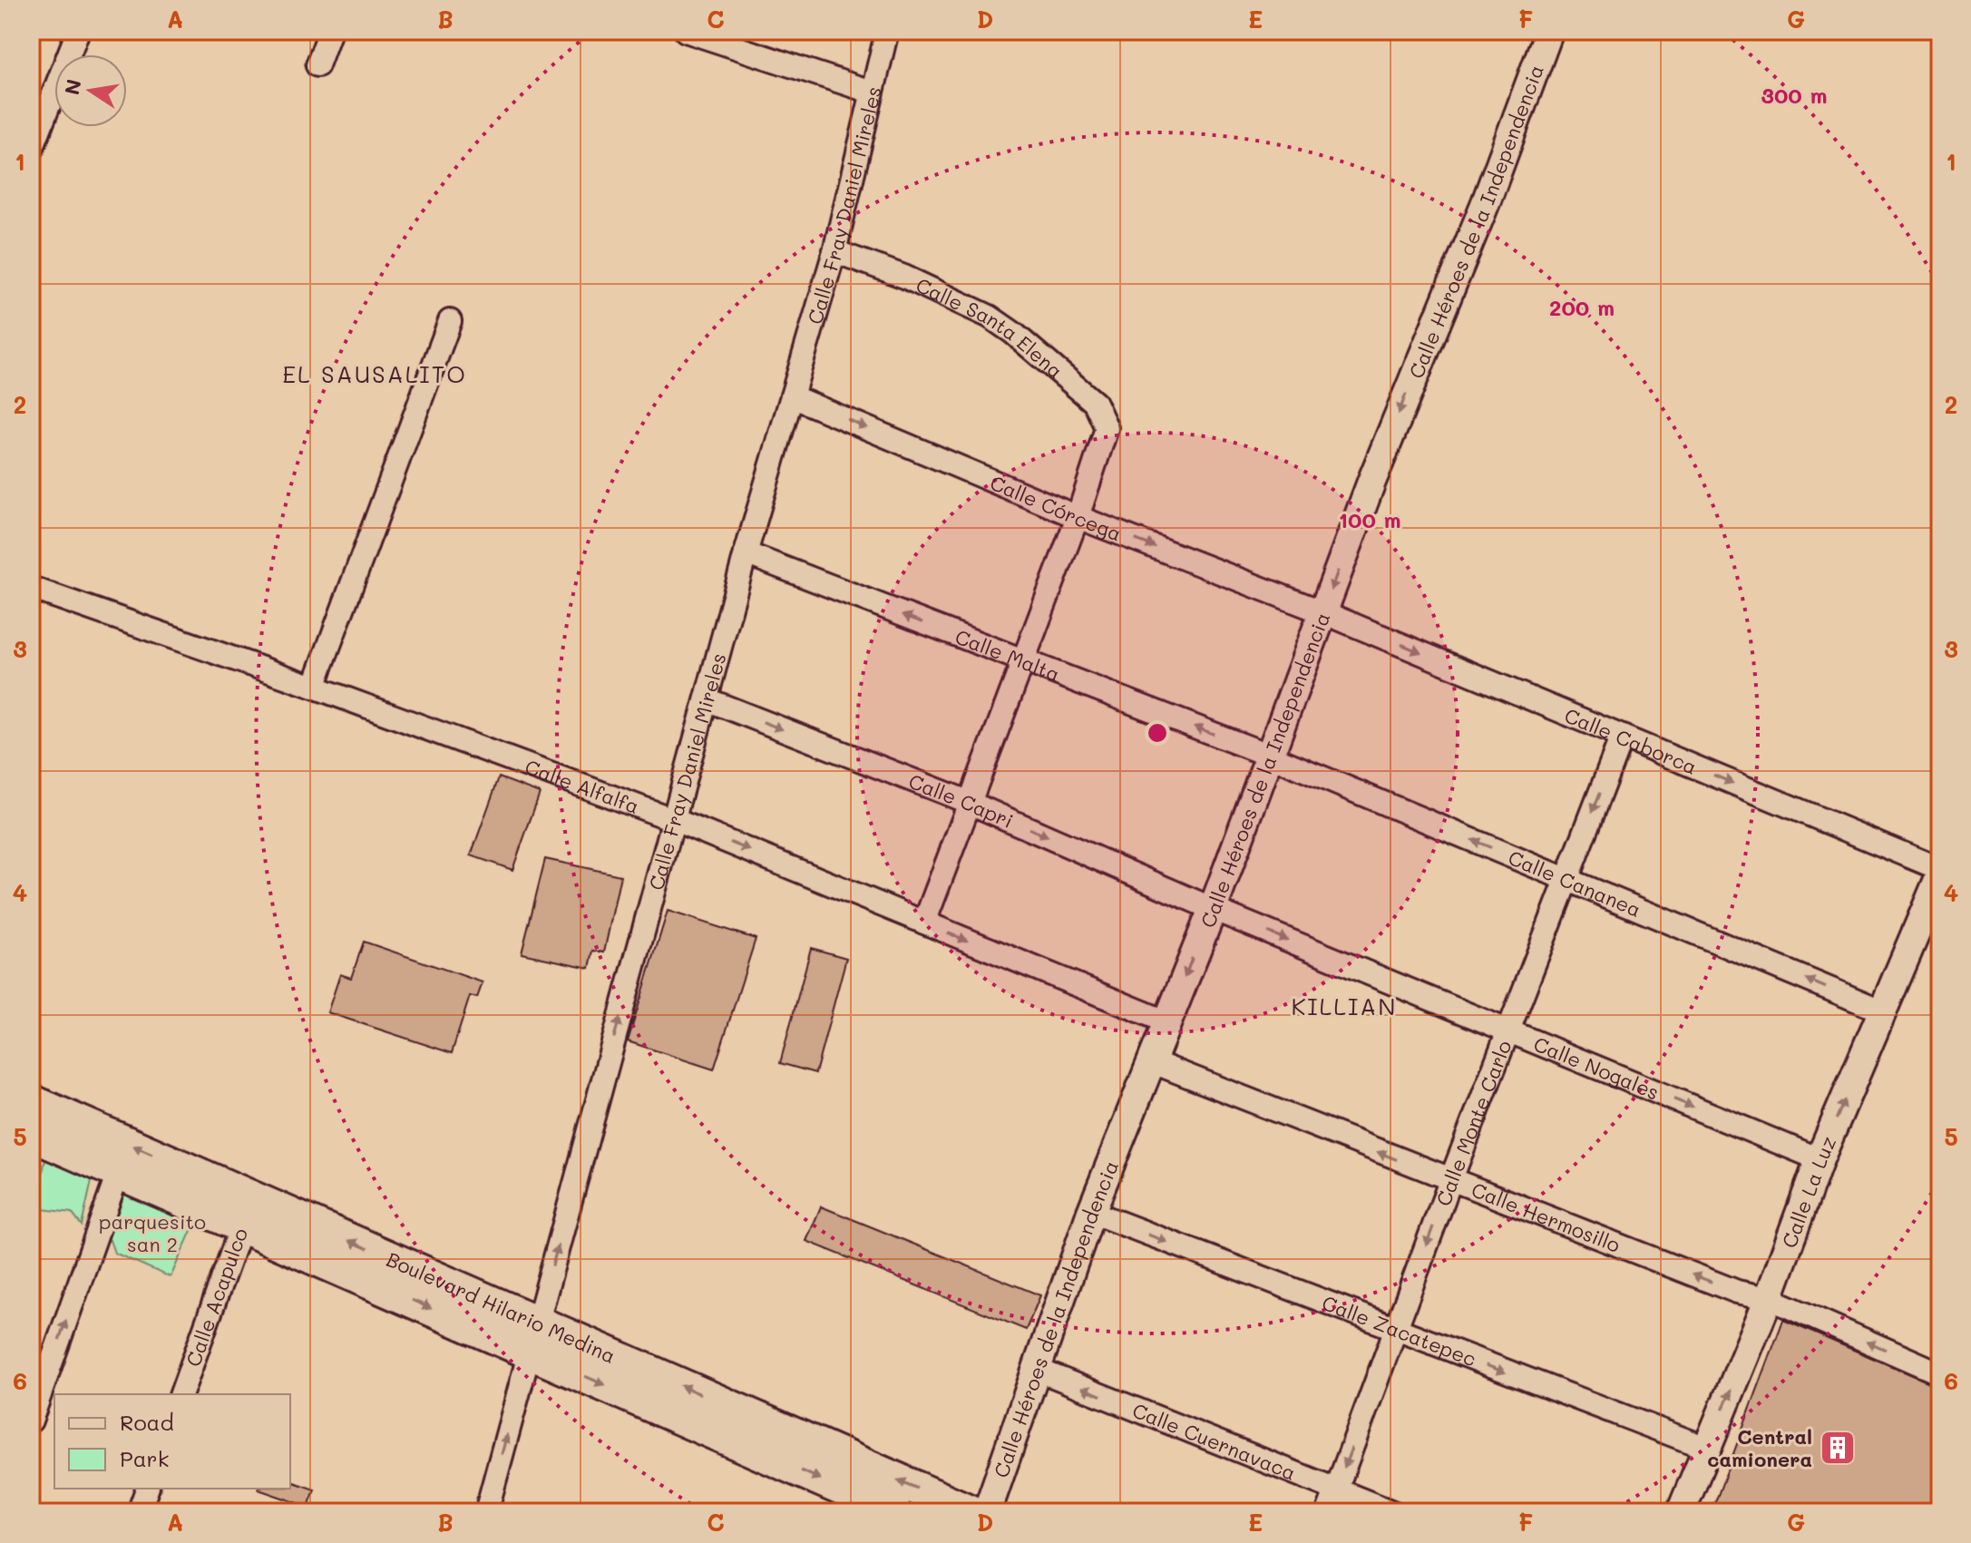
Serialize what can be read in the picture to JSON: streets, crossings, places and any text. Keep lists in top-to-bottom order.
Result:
{
  "streets": {
    "main road": ["Boulevard Hilario Medina"],
    "street": [
      "Calle Fray Daniel Mireles",
      "Calle Héroes de la Independencia",
      "Calle Santa Elena",
      "Calle Córcega",
      "Calle Malta",
      "Calle Caborca",
      "Calle Alfalfa",
      "Calle Capri",
      "Calle Cananea",
      "Calle Nogales",
      "Calle Monte Carlo",
      "Calle La Luz",
      "Calle Hermosillo",
      "Calle Acapulco",
      "Calle Zacatepec",
      "Calle Cuernavaca"
    ]
  },
  "crossings": [
    ["Calle Fray Daniel Mireles", "Calle Santa Elena"],
    ["Calle Fray Daniel Mireles", "Calle Córcega"],
    ["Calle Fray Daniel Mireles", "Calle Malta"],
    ["Calle Fray Daniel Mireles", "Calle Alfalfa"],
    ["Calle Fray Daniel Mireles", "Calle Capri"],
    ["Calle Fray Daniel Mireles", "Boulevard Hilario Medina"],
    ["Calle Héroes de la Independencia", "Calle Córcega"],
    ["Calle Héroes de la Independencia", "Calle Malta"],
    ["Calle Héroes de la Independencia", "Calle Caborca"],
    ["Calle Héroes de la Independencia", "Calle Alfalfa"],
    ["Calle Héroes de la Independencia", "Calle Capri"],
    ["Calle Héroes de la Independencia", "Calle Cananea"],
    ["Calle Héroes de la Independencia", "Calle Nogales"],
    ["Calle Héroes de la Independencia", "Calle Hermosillo"],
    ["Calle Héroes de la Independencia", "Calle Zacatepec"],
    ["Calle Héroes de la Independencia", "Calle Cuernavaca"],
    ["Calle Santa Elena", "Calle Córcega"],
    ["Calle Córcega", "Calle Caborca"],
    ["Calle Malta", "Calle Cananea"],
    ["Calle Caborca", "Calle Monte Carlo"],
    ["Calle Capri", "Calle Nogales"],
    ["Calle Cananea", "Calle Monte Carlo"],
    ["Calle Cananea", "Calle La Luz"],
    ["Calle Nogales", "Calle Monte Carlo"],
    ["Calle Nogales", "Calle La Luz"],
    ["Calle Monte Carlo", "Calle Hermosillo"],
    ["Calle Monte Carlo", "Calle Zacatepec"],
    ["Calle Monte Carlo", "Calle Cuernavaca"],
    ["Calle La Luz", "Calle Hermosillo"],
    ["Calle La Luz", "Calle Zacatepec"],
    ["Calle Acapulco", "Boulevard Hilario Medina"]
  ],
  "one_way": [
    "Calle Fray Daniel Mireles",
    "Calle Héroes de la Independencia",
    "Calle Córcega",
    "Calle Malta",
    "Calle Caborca",
    "Calle Alfalfa",
    "Calle Capri",
    "Calle Cananea",
    "Calle Nogales",
    "Calle Monte Carlo",
    "Calle La Luz",
    "Calle Hermosillo",
    "Calle Zacatepec",
    "Calle Cuernavaca"
  ],
  "districts": ["EL SAUSALITO", "KILLIAN"],
  "parks": ["parquesito san 2"],
  "places": {
    "building": ["Central camionera"]
  },
  "legend": ["Road", "Park"],
  "north": "left",
  "grid": {
    "columns": [
      "A",
      "B",
      "C",
      "D",
      "E",
      "F",
      "G"
    ],
    "rows": [
      "1",
      "2",
      "3",
      "4",
      "5",
      "6"
    ]
  },
  "rings": ["300 m", "200 m", "100 m"]
}
